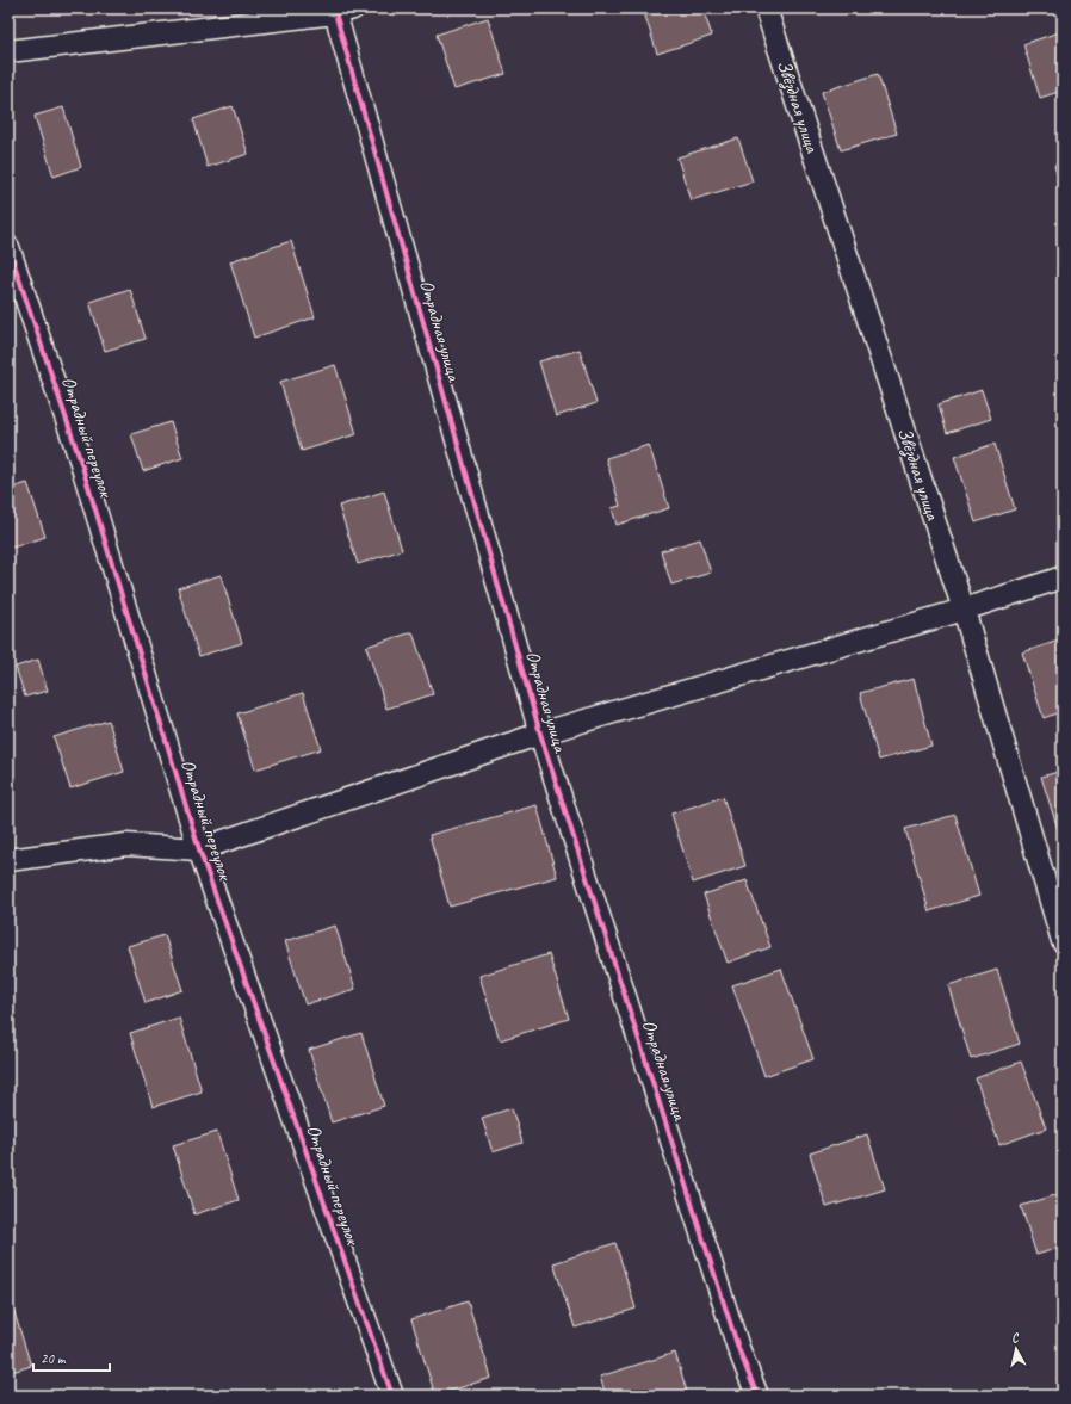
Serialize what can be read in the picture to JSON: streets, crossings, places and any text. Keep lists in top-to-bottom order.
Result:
{
  "streets": {
    "street": ["Звёздная улица", "Отрадная улица", "Отрадный переулок"]
  },
  "scale_bar": "20 m",
  "north": "top"
}
